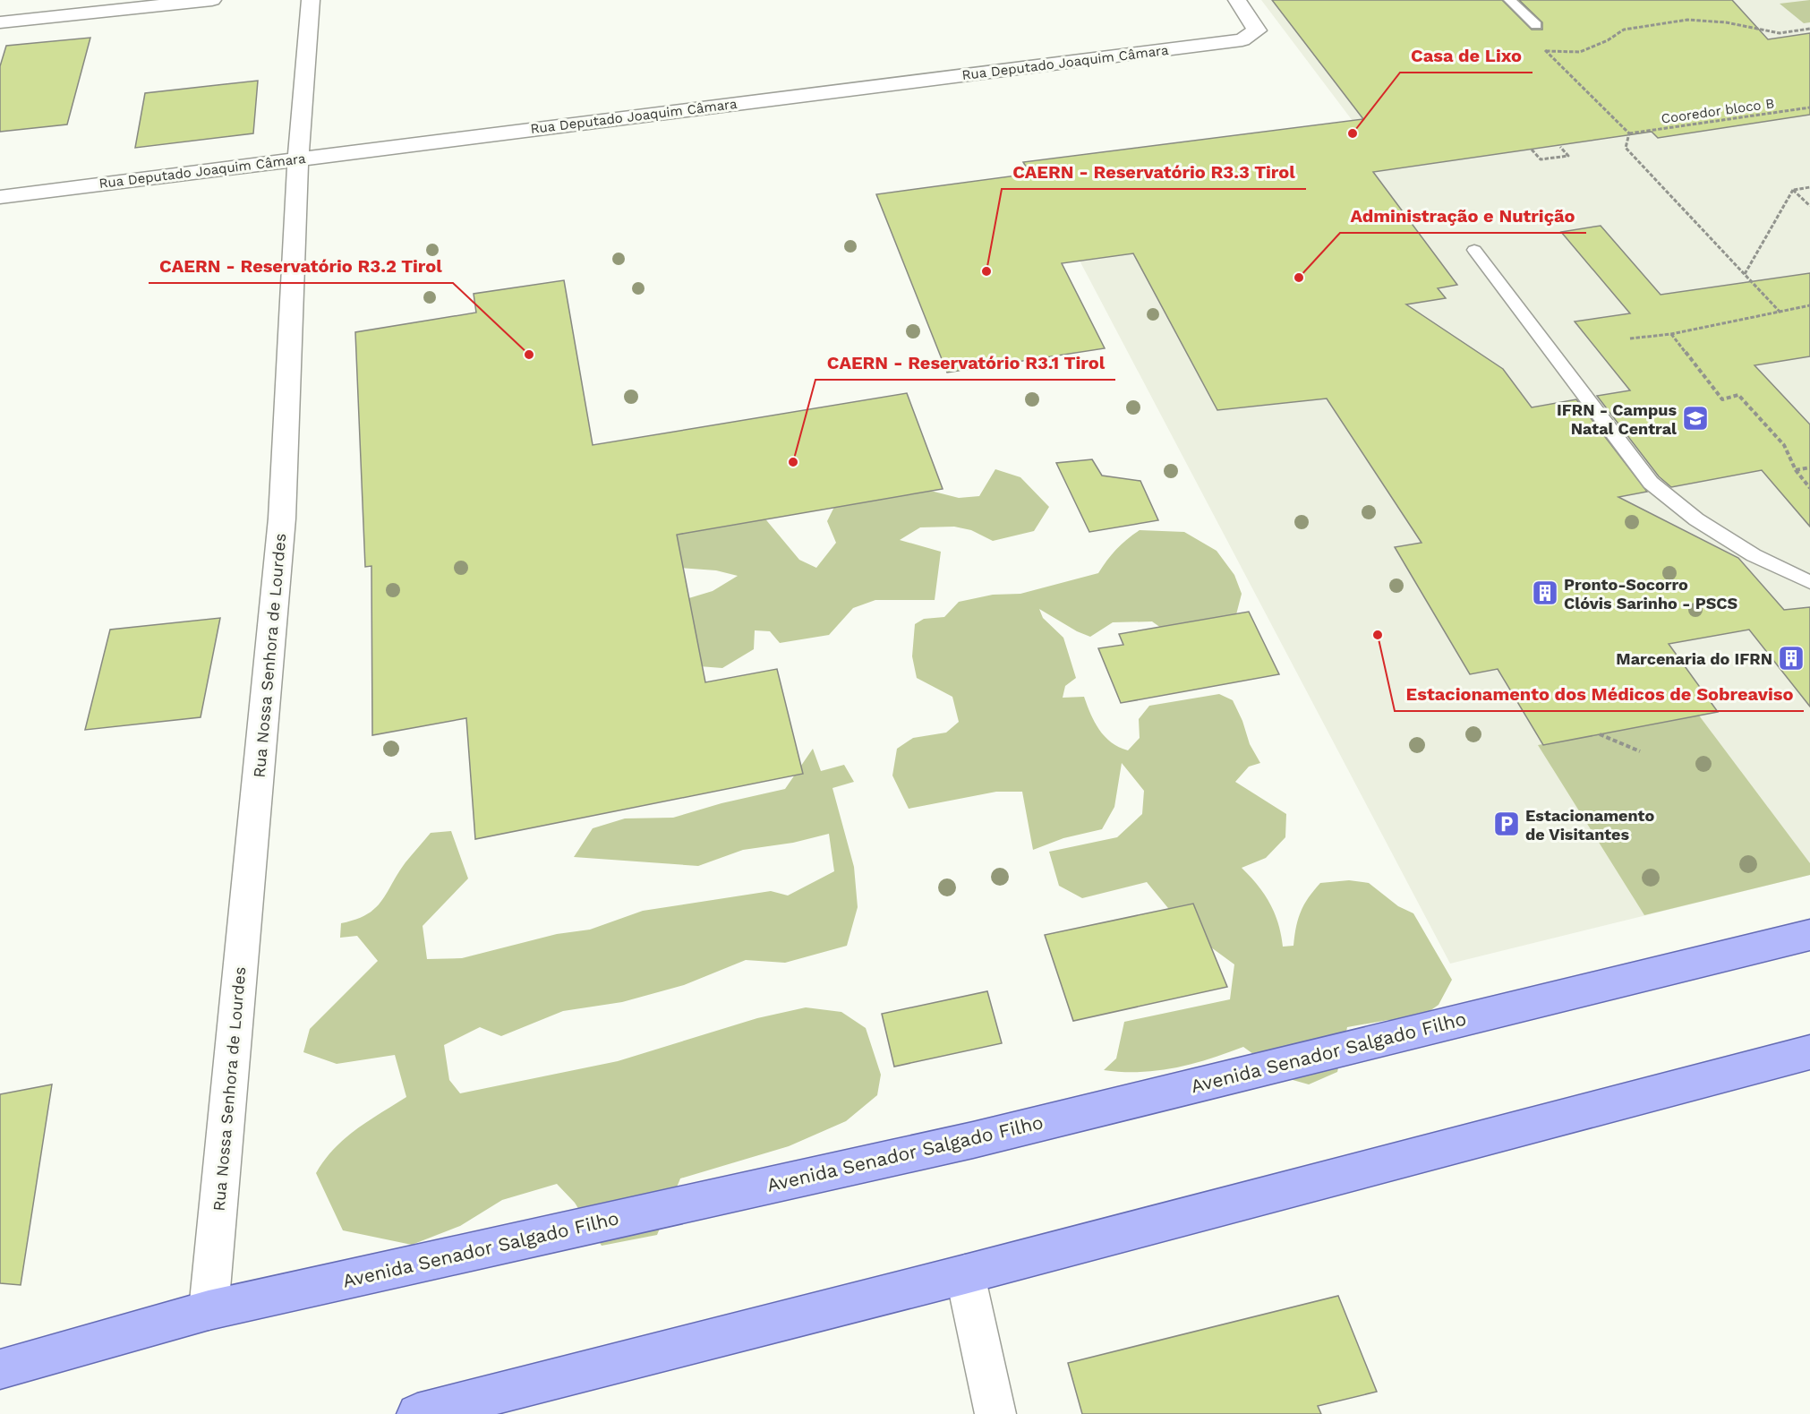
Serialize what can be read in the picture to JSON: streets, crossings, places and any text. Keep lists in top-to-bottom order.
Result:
{
  "streets": {
    "main road": ["Avenida Senador Salgado Filho"],
    "street": ["Rua Deputado Joaquim Câmara", "Rua Nossa Senhora de Lourdes"],
    "path": ["Cooredor bloco B"]
  },
  "crossings": [
    ["Rua Deputado Joaquim Câmara", "Rua Nossa Senhora de Lourdes"],
    ["Rua Nossa Senhora de Lourdes", "Avenida Senador Salgado Filho"]
  ],
  "places": {
    "other": [
      "Casa de Lixo",
      "CAERN - Reservatório R3.3 Tirol",
      "Administração e Nutrição",
      "CAERN - Reservatório R3.2 Tirol",
      "CAERN - Reservatório R3.1 Tirol",
      "Estacionamento dos Médicos de Sobreaviso"
    ],
    "school or university": ["IFRN - Campus Natal Central"],
    "building": ["Pronto-Socorro Clóvis Sarinho - PSCS", "Marcenaria do IFRN"],
    "parking": ["Estacionamento de Visitantes"]
  }
}
